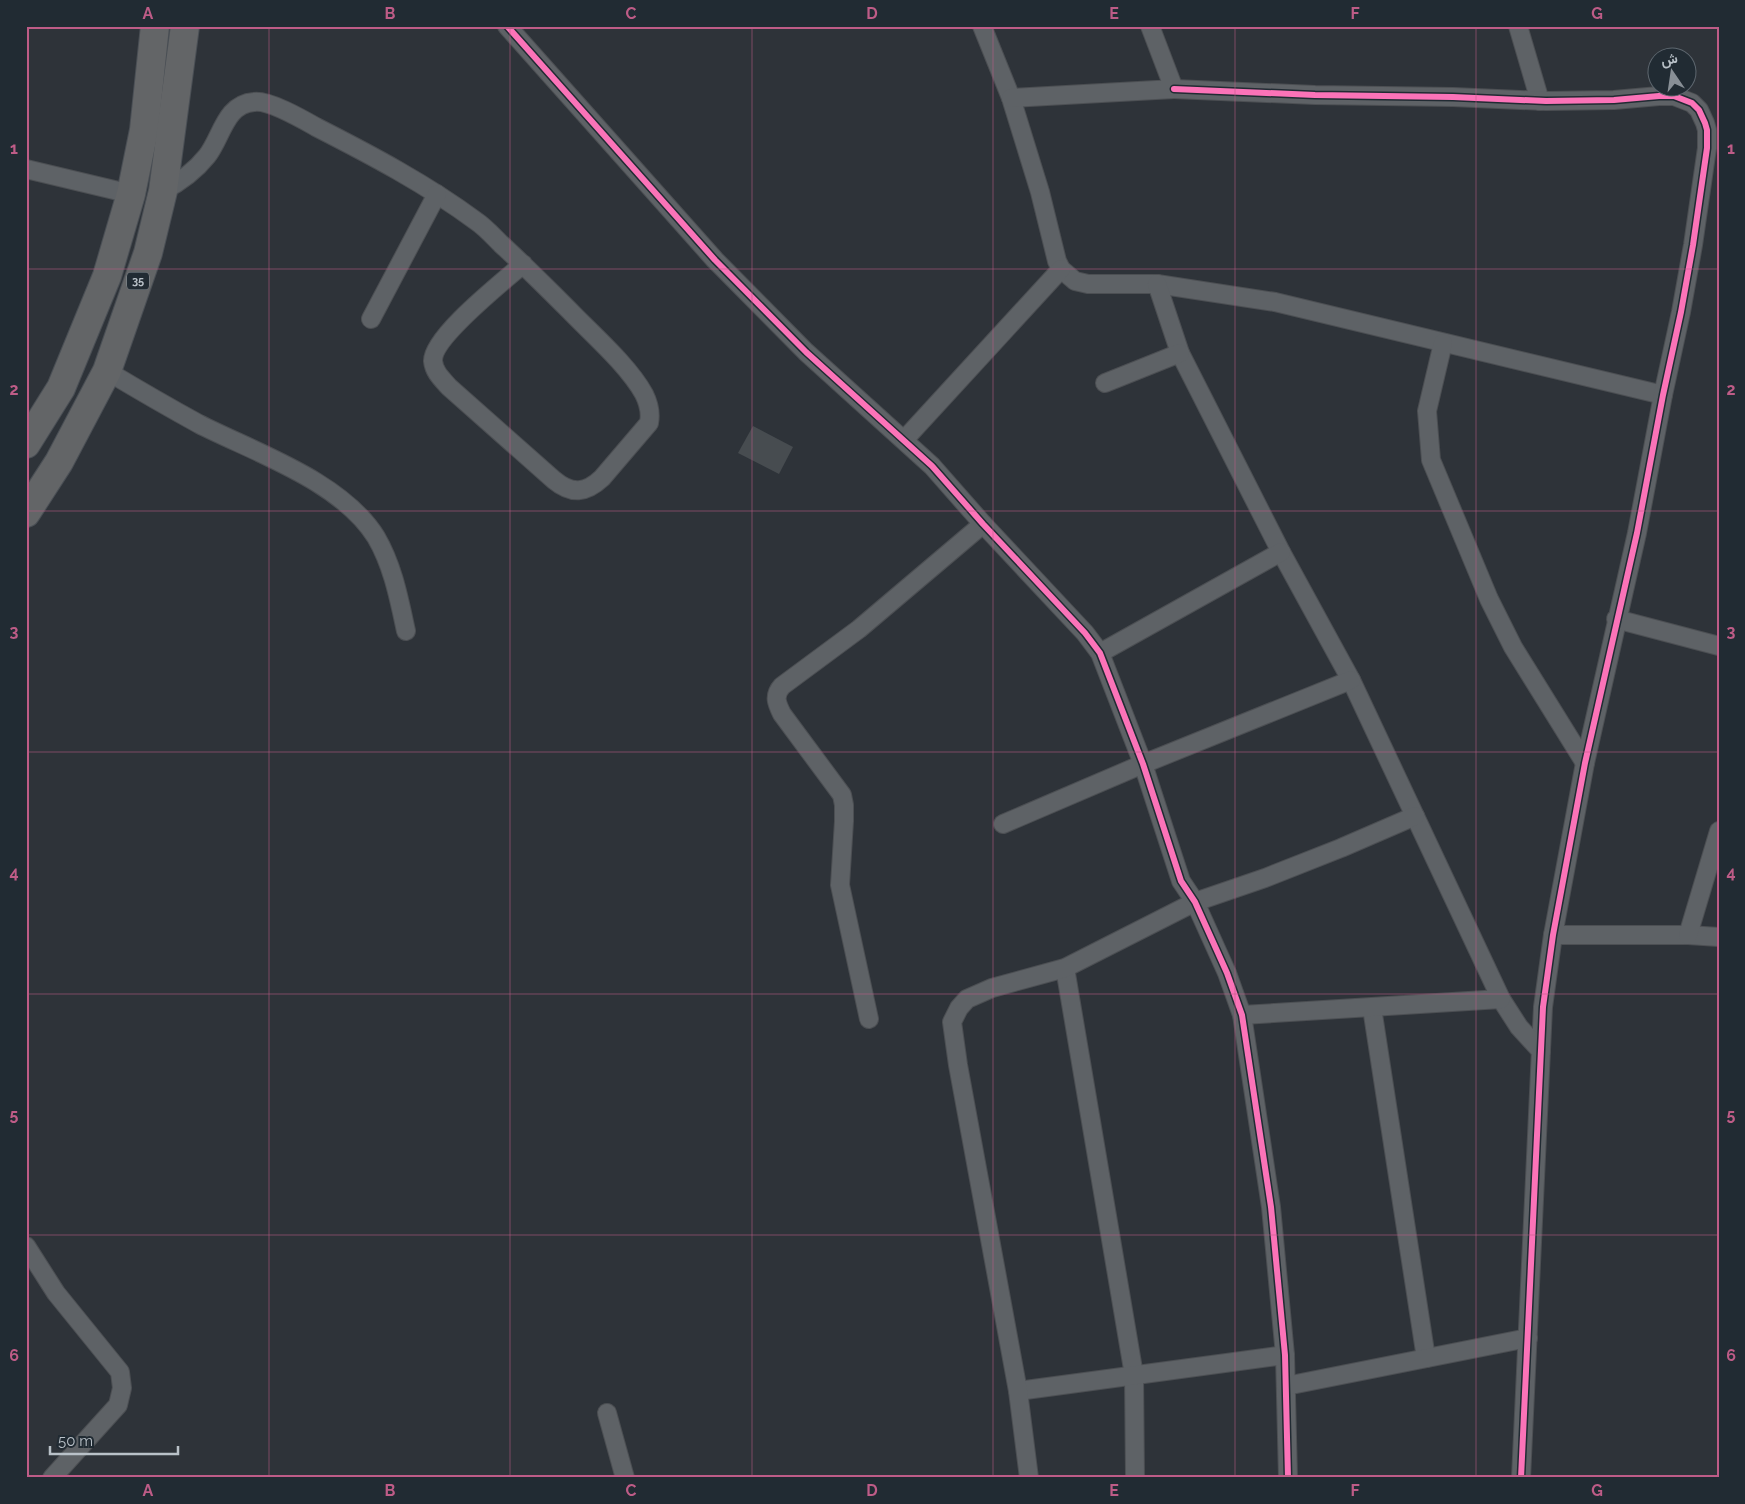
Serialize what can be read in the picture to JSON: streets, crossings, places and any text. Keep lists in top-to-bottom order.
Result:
{
  "streets": {
    "highway": ["35"]
  },
  "scale_bar": "50 m",
  "north": "top",
  "grid": {
    "columns": [
      "A",
      "B",
      "C",
      "D",
      "E",
      "F",
      "G"
    ],
    "rows": [
      "1",
      "2",
      "3",
      "4",
      "5",
      "6"
    ]
  }
}
